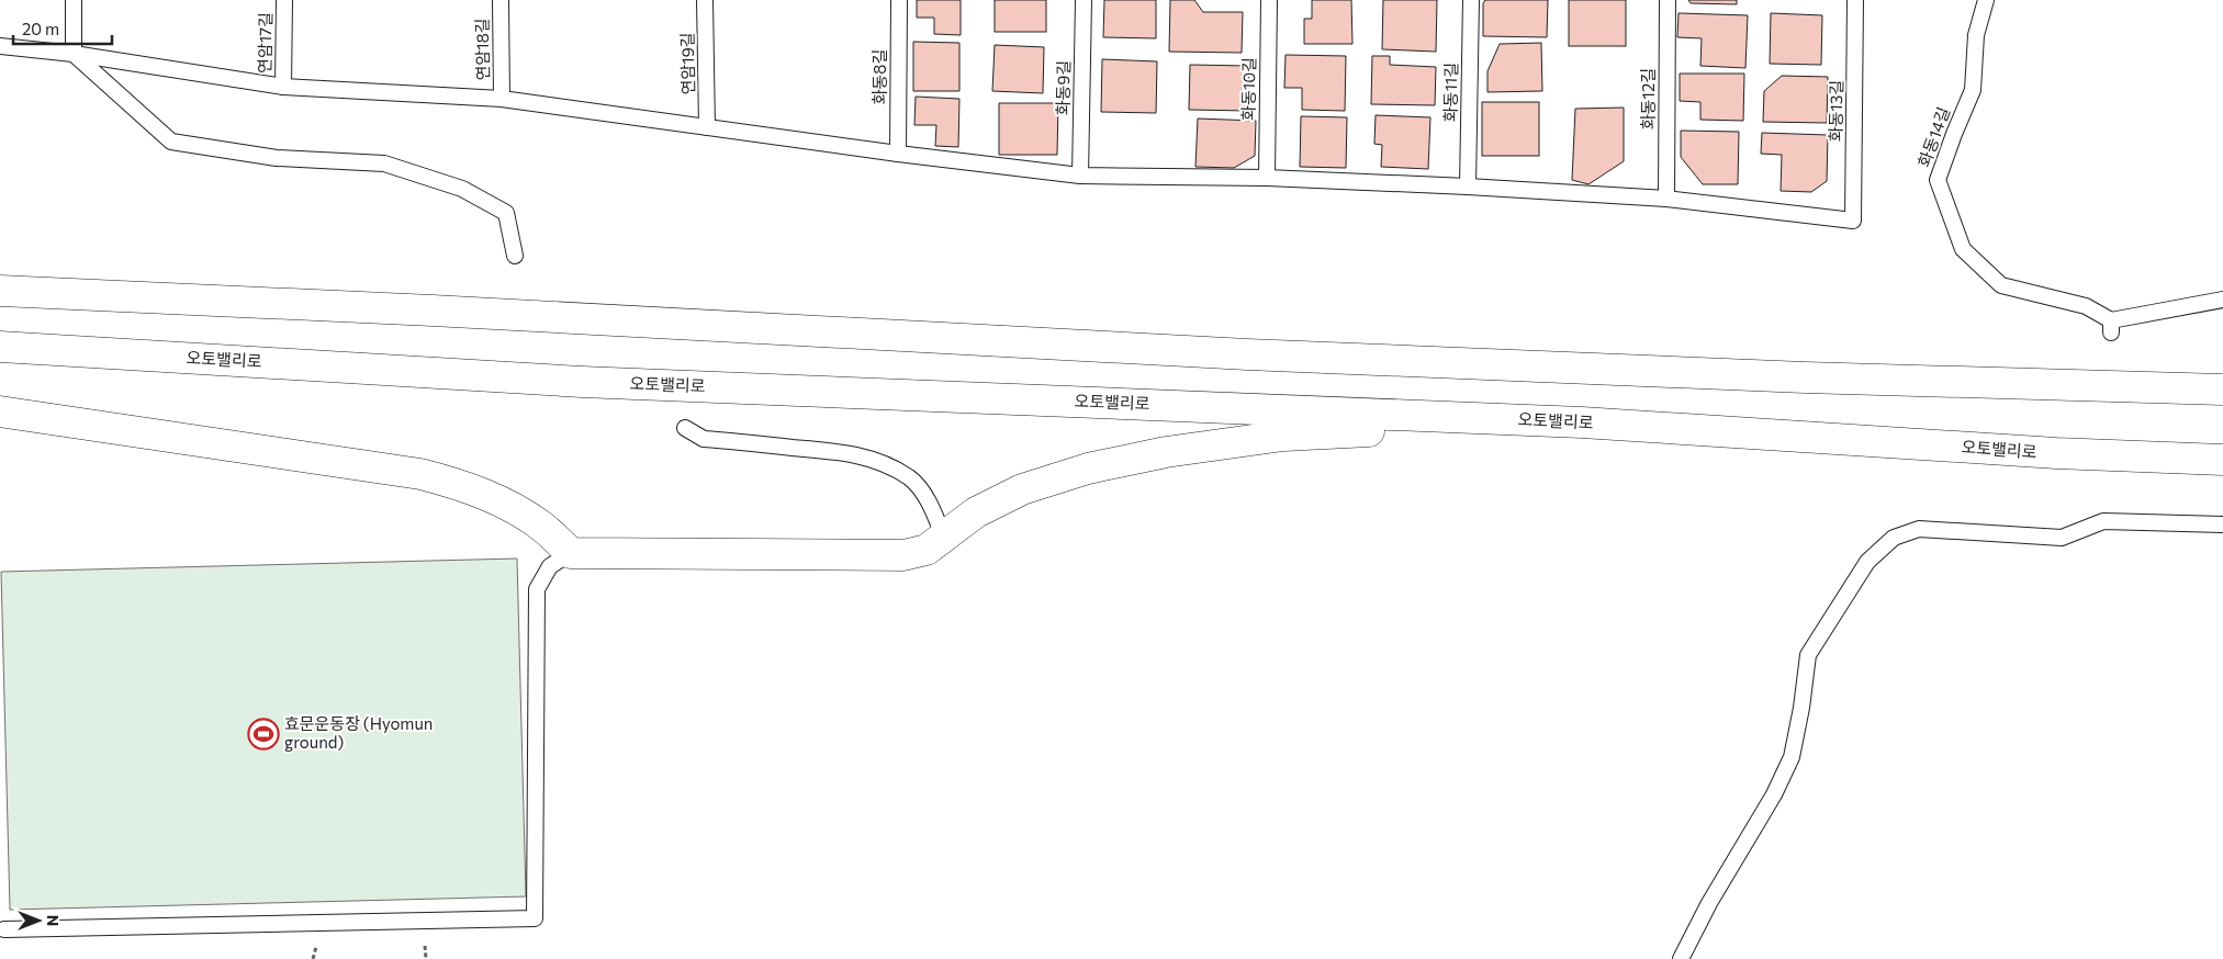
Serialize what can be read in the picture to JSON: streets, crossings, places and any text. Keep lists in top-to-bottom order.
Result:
{
  "streets": {
    "highway": ["오토밸리로"],
    "lane": [
      "연암17길",
      "연암18길",
      "연암19길",
      "화동8길",
      "화동9길",
      "화동10길",
      "화동11길",
      "화동12길",
      "화동13길",
      "화동14길"
    ]
  },
  "crossings": [
    ["화동12길", "화동13길"]
  ],
  "places": {
    "sports": ["효문운동장 (Hyomun ground)"]
  },
  "scale_bar": "20 m",
  "north": "right"
}
